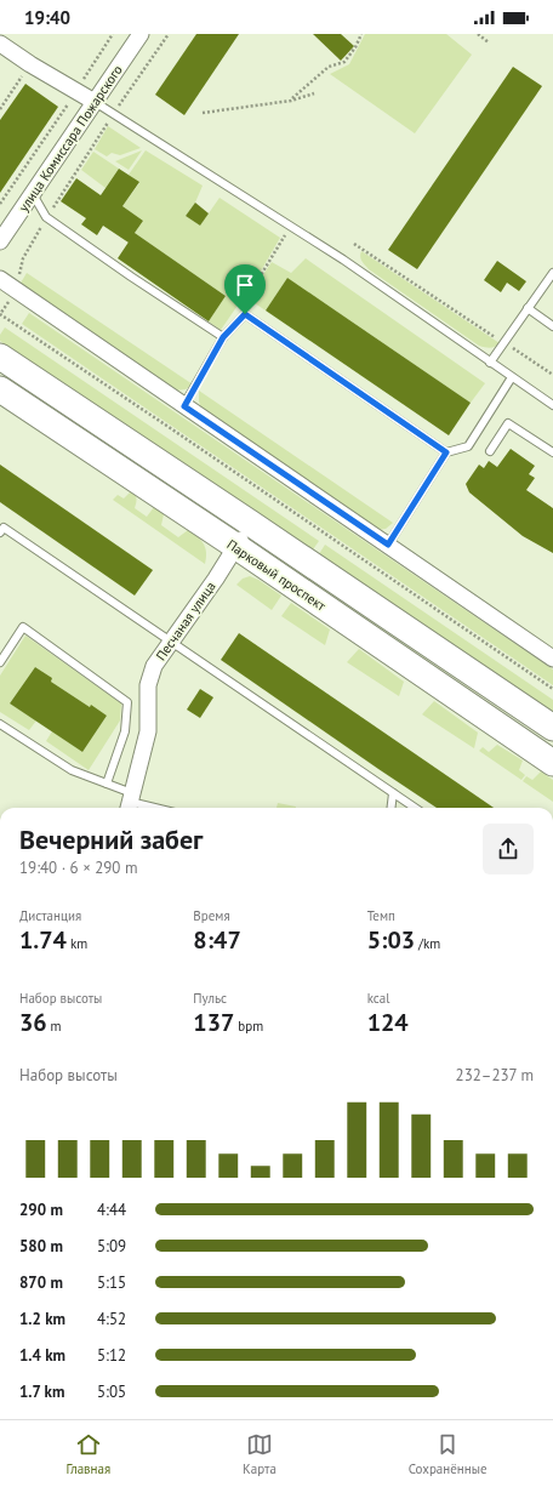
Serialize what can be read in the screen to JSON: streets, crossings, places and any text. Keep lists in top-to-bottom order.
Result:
{
  "streets": {
    "main road": ["Парковый проспект"],
    "street": ["улица Комиссара Пожарского", "Песчаная улица"]
  },
  "crossings": [
    ["Парковый проспект", "Песчаная улица"]
  ],
  "page": {
    "status": "19:40",
    "heading": ["Вечерний забег", "19:40 · 6 × 290 m"],
    "stats": [
      ["Дистанция", "1.74 km"],
      ["Время", "8:47"],
      ["Темп", "5:03 /km"],
      ["Набор высоты", "36 m"],
      ["Пульс", "137 bpm"],
      ["kcal", "124"]
    ],
    "chart": ["Набор высоты", "232–237 m"],
    "list": [
      {
        "name": "290 m",
        "note": "4:44"
      },
      {
        "name": "580 m",
        "note": "5:09"
      },
      {
        "name": "870 m",
        "note": "5:15"
      },
      {
        "name": "1.2 km",
        "note": "4:52"
      },
      {
        "name": "1.4 km",
        "note": "5:12"
      },
      {
        "name": "1.7 km",
        "note": "5:05"
      }
    ],
    "tabs": ["Главная", "Карта", "Сохранённые"]
  }
}
